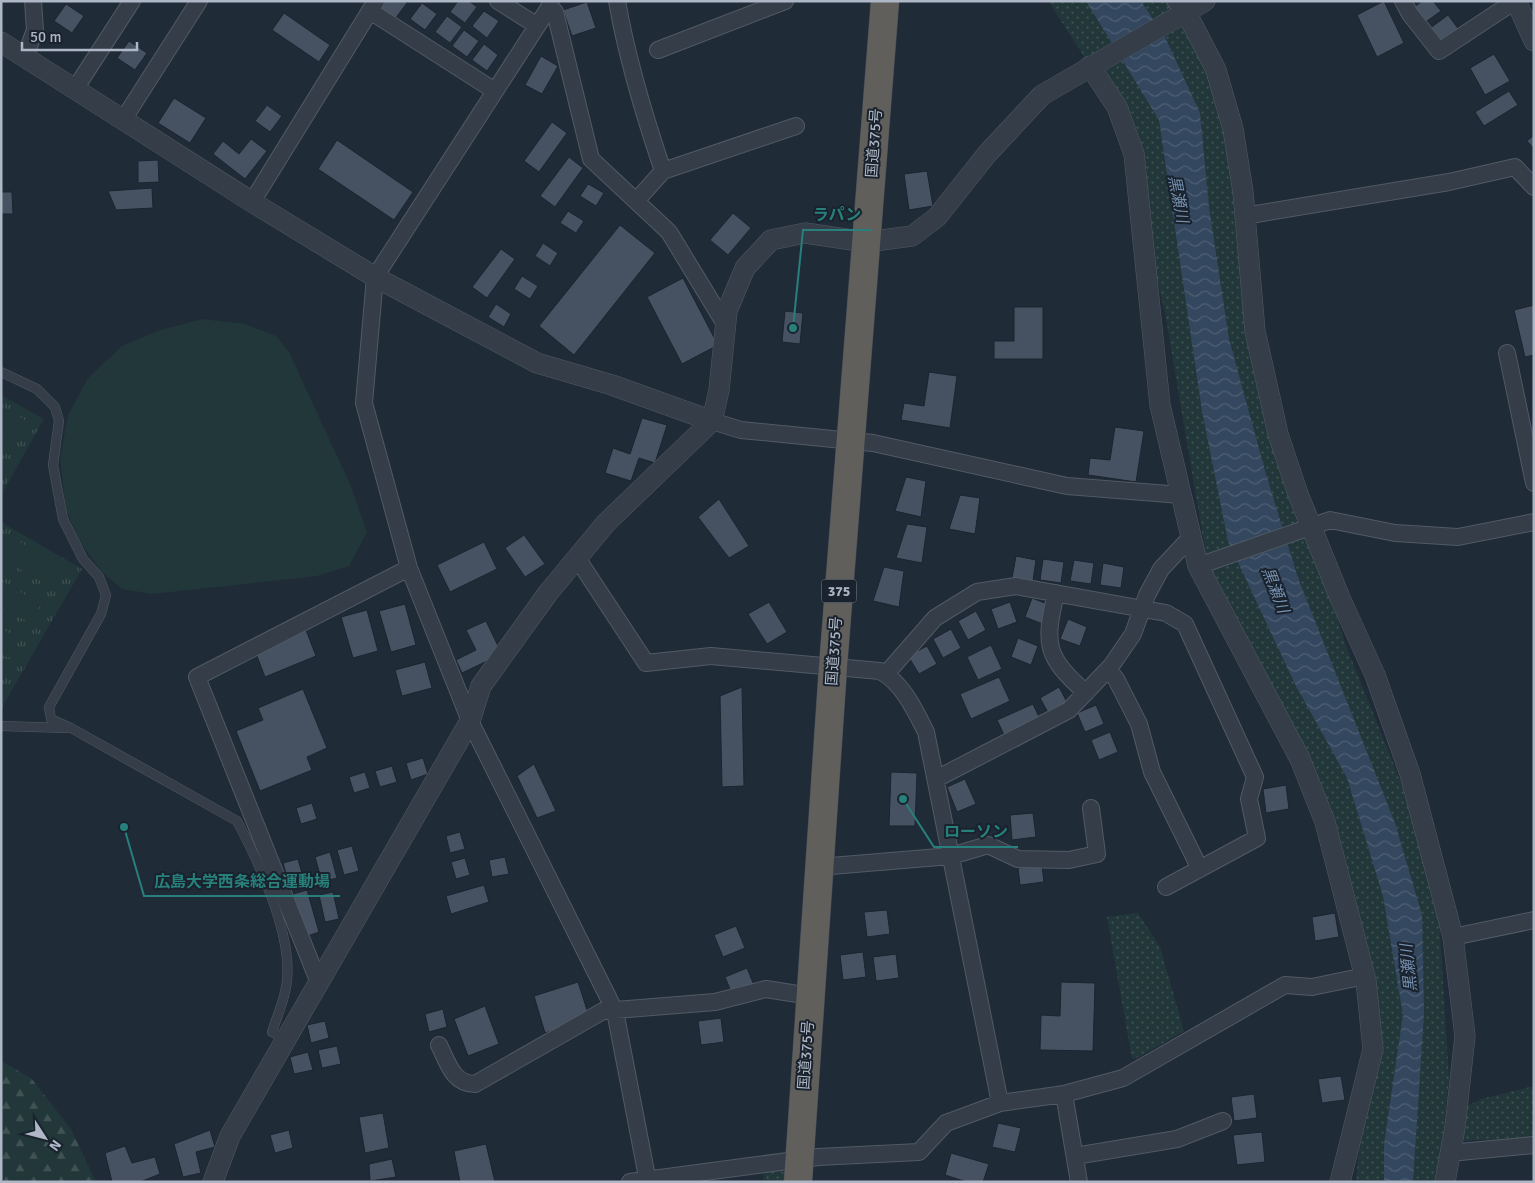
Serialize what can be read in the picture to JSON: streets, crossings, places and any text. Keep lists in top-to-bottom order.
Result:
{
  "streets": {
    "highway": ["国道375号", "375"]
  },
  "water": ["黒瀬川"],
  "places": ["ラパン", "ローソン", "広島大学西条総合運動場"],
  "scale_bar": "50 m",
  "north": "bottom right"
}
